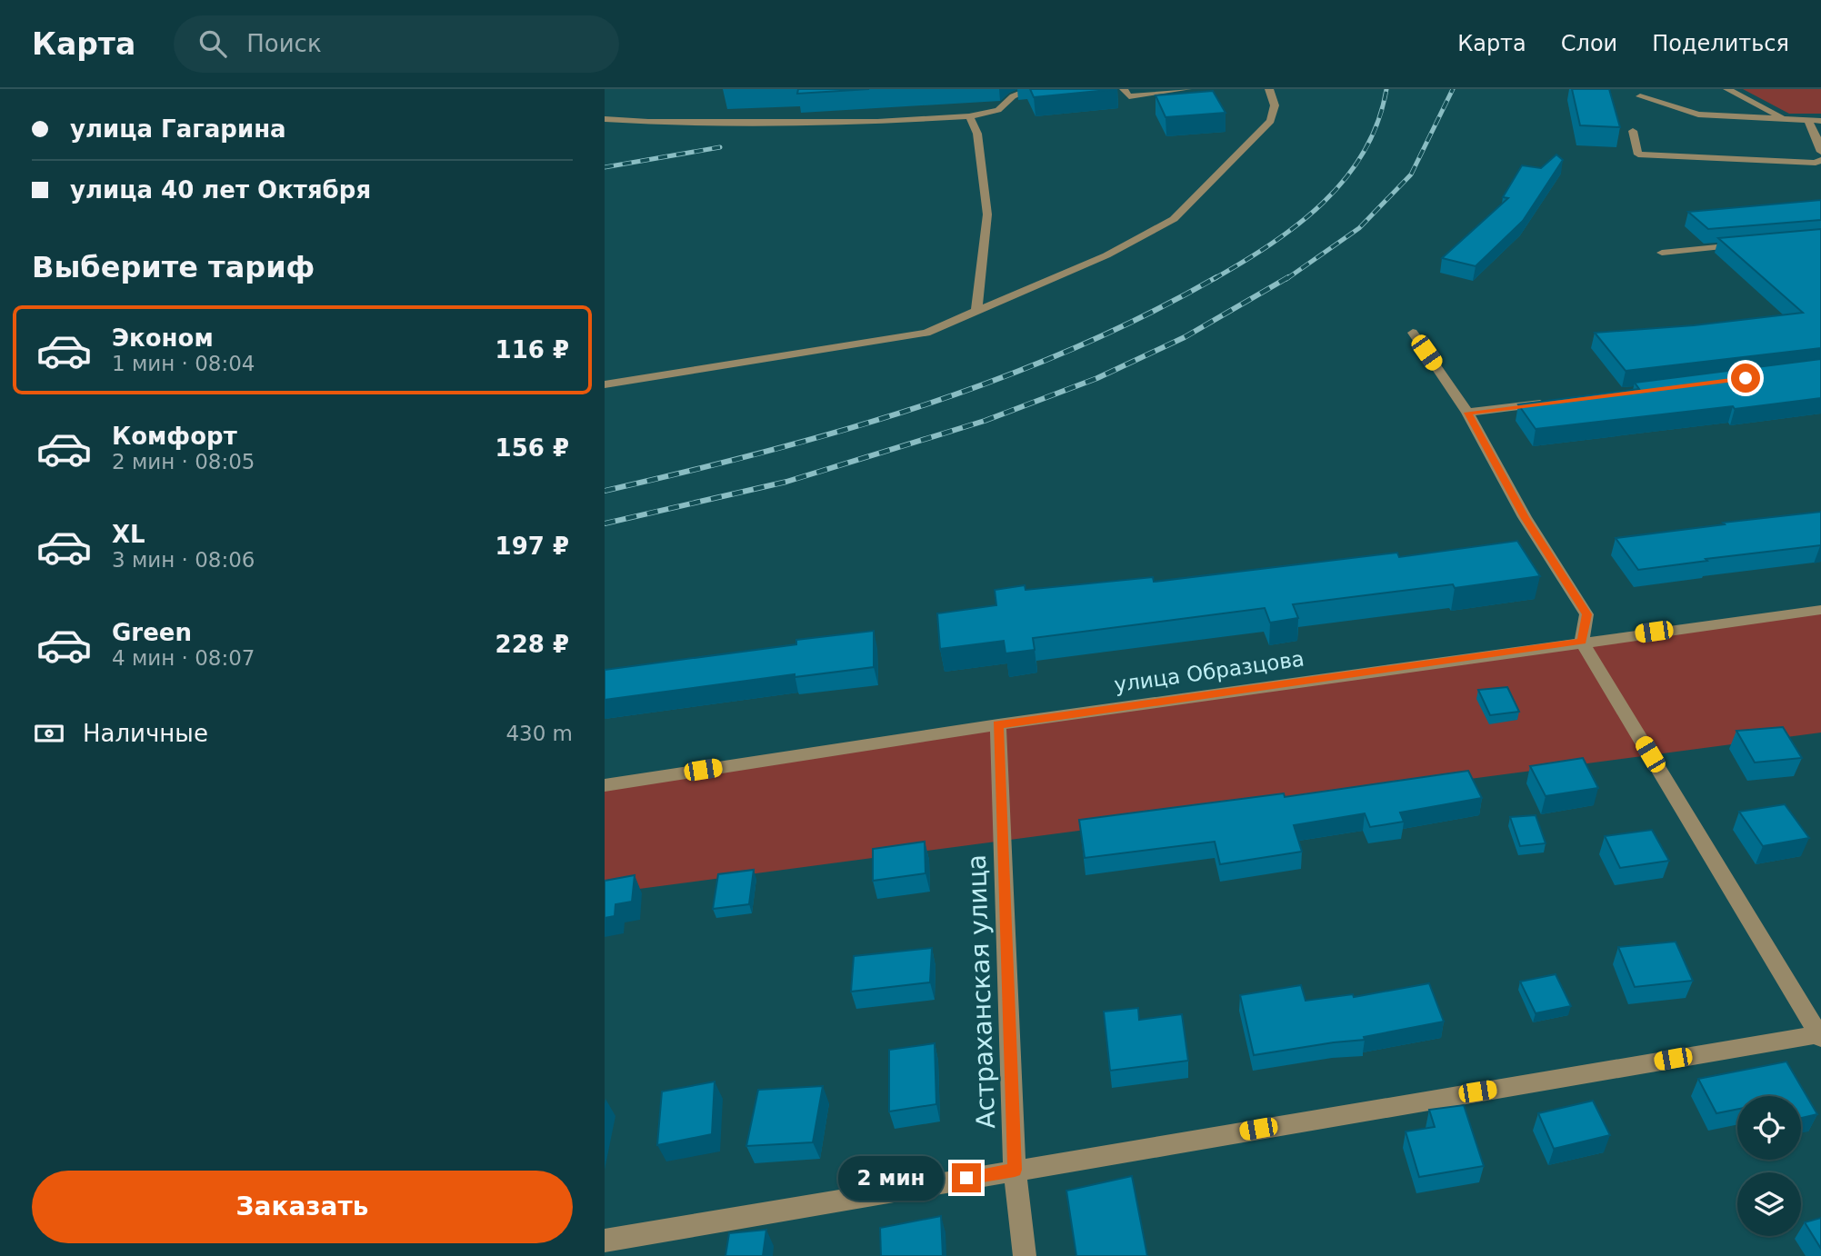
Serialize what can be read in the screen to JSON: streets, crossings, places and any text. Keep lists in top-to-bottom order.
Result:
{
  "streets": {
    "street": ["улица Образцова", "Астраханская улица"]
  },
  "crossings": [
    ["улица Образцова", "Астраханская улица"]
  ],
  "page": {
    "header": "Карта",
    "search": "Поиск",
    "nav": ["Карта", "Слои", "Поделиться"],
    "banner": ["улица Гагарина", "улица 40 лет Октября"],
    "heading": "Выберите тариф",
    "list": [
      {
        "name": "Эконом",
        "note": "1 мин · 08:04",
        "value": "116 ₽"
      },
      {
        "name": "Комфорт",
        "note": "2 мин · 08:05",
        "value": "156 ₽"
      },
      {
        "name": "XL",
        "note": "3 мин · 08:06",
        "value": "197 ₽"
      },
      {
        "name": "Green",
        "note": "4 мин · 08:07",
        "value": "228 ₽"
      }
    ],
    "pay": ["Наличные", "430 m"],
    "bubble": "2 мин",
    "buttons": "Заказать"
  }
}
